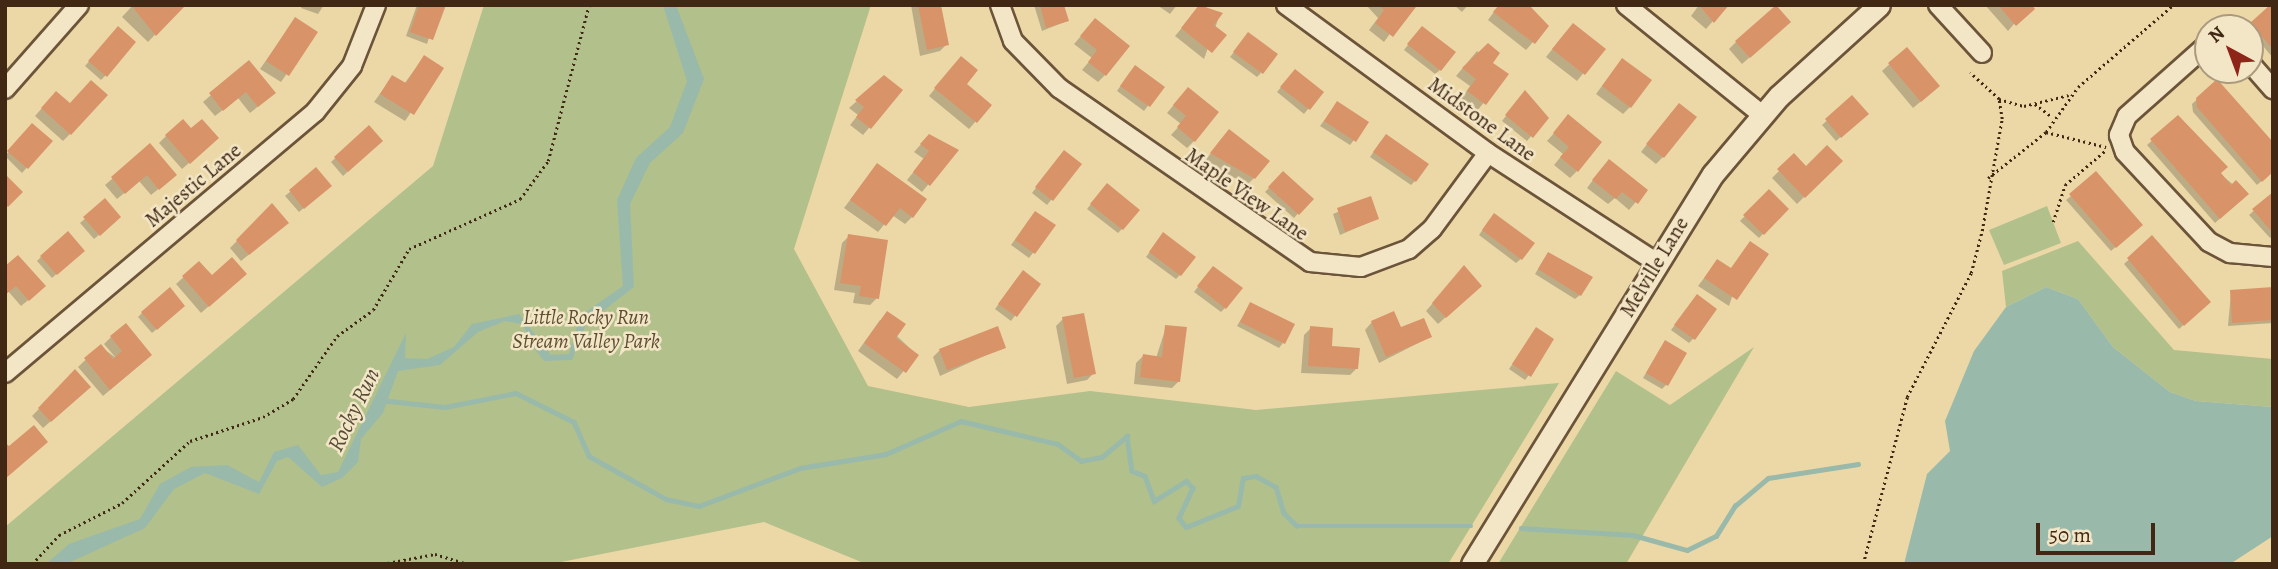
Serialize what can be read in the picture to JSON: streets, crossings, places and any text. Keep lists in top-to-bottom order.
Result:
{
  "streets": {
    "street": [
      "Midstone Lane",
      "Majestic Lane",
      "Maple View Lane",
      "Melville Lane"
    ]
  },
  "crossings": [
    ["Midstone Lane", "Maple View Lane"],
    ["Midstone Lane", "Melville Lane"]
  ],
  "water": ["Rocky Run"],
  "parks": ["Little Rocky Run Stream Valley Park"],
  "scale_bar": "50 m",
  "north": "top left"
}
